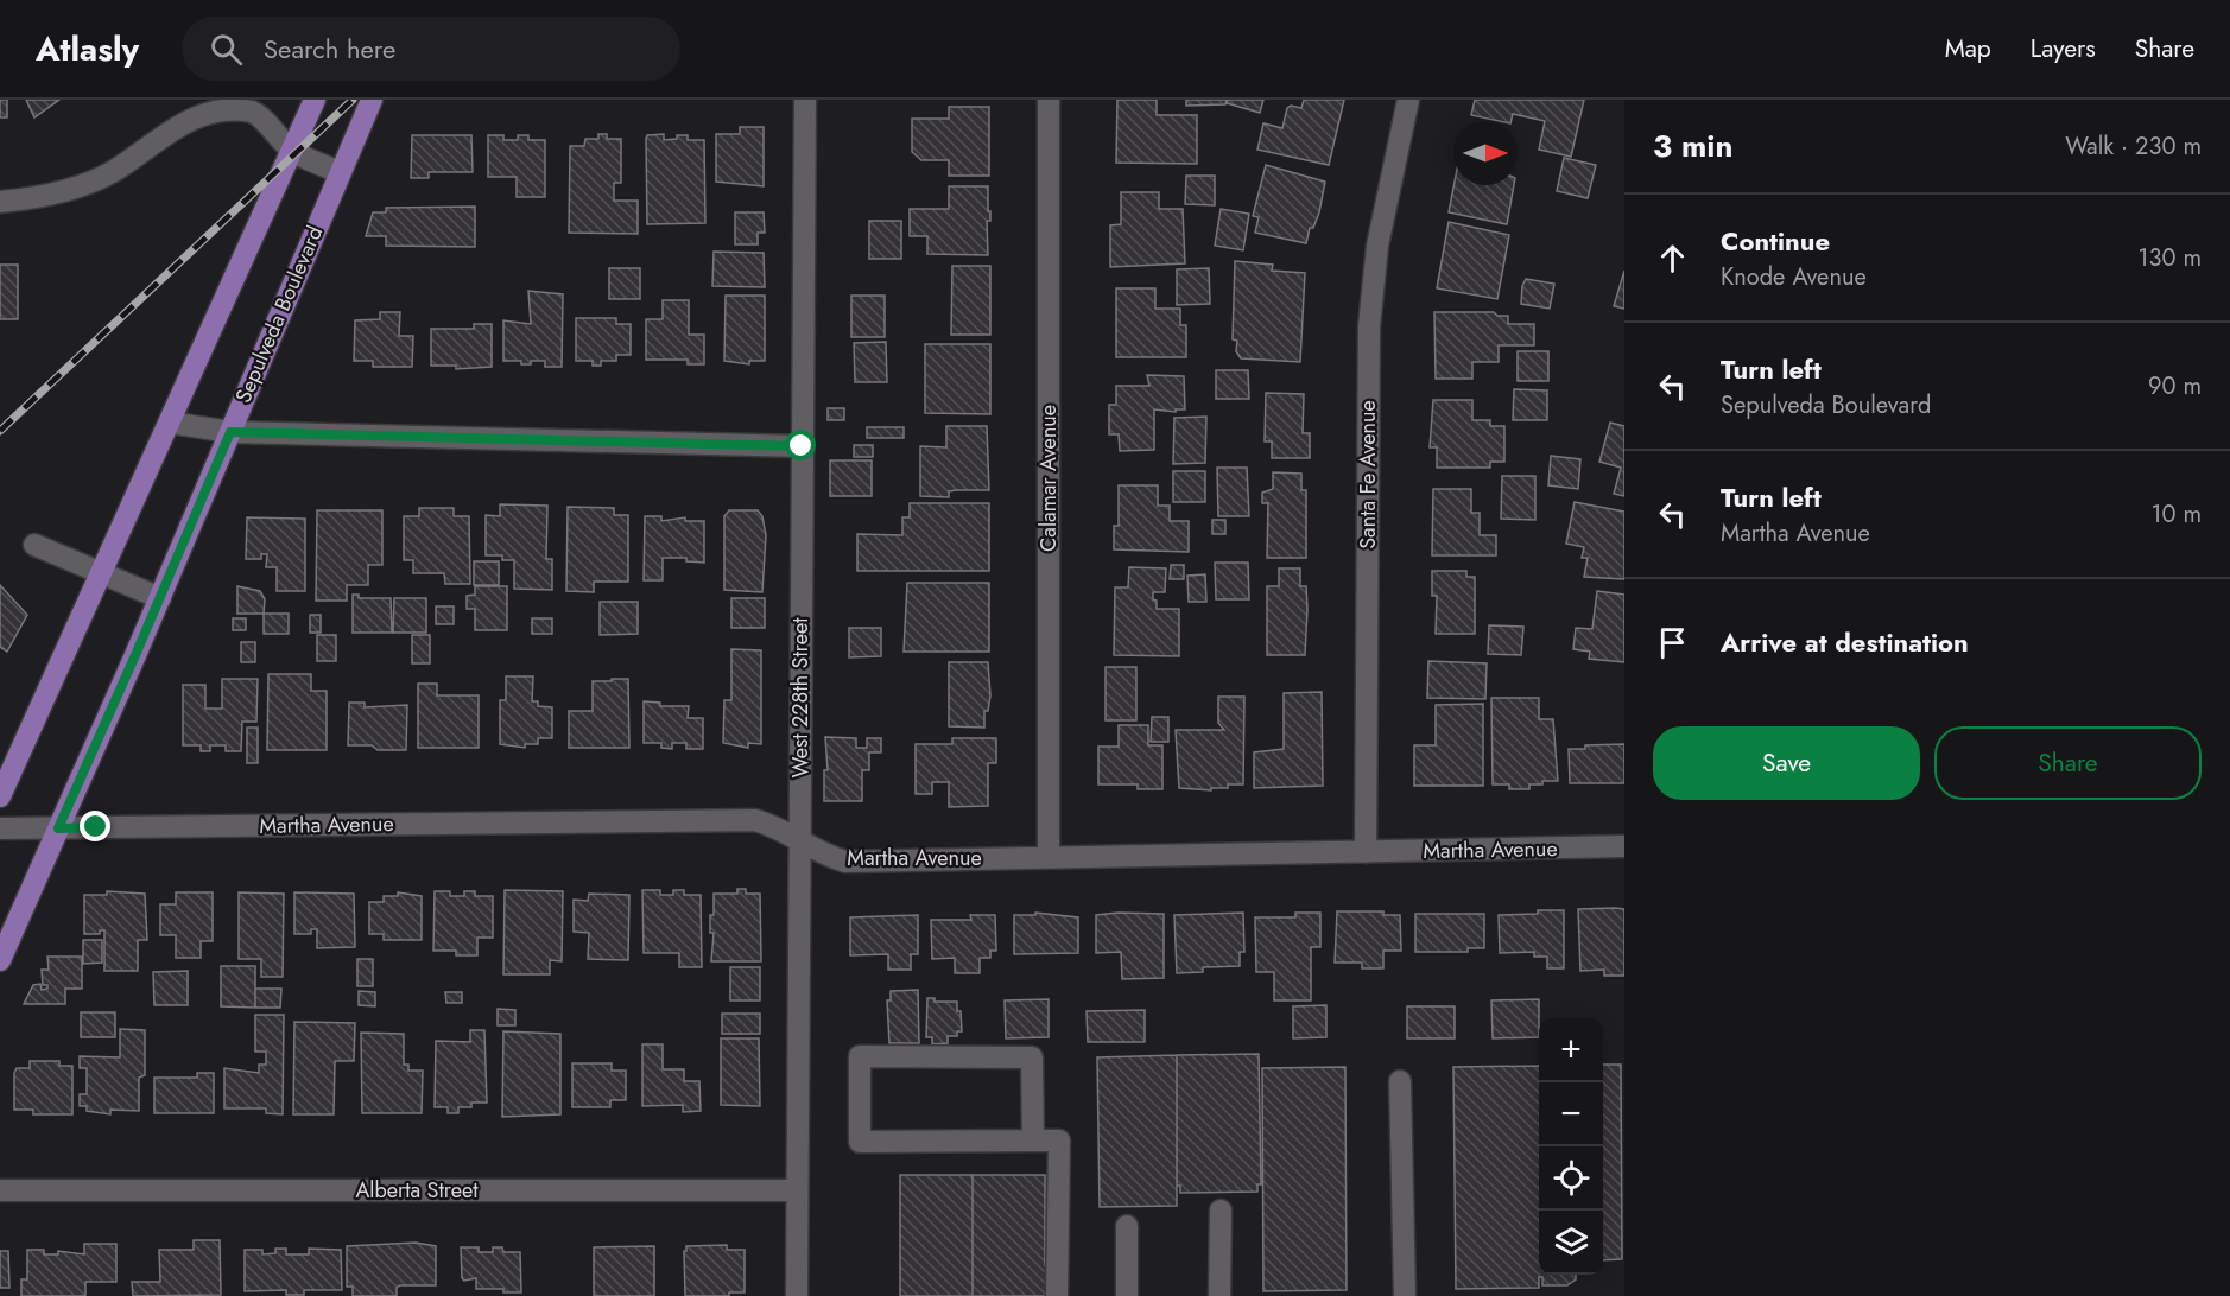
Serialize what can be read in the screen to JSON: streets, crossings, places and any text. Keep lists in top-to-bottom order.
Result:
{
  "streets": {
    "main road": ["Sepulveda Boulevard"],
    "street": [
      "Santa Fe Avenue",
      "Calamar Avenue",
      "West 228th Street",
      "Martha Avenue",
      "Alberta Street"
    ]
  },
  "crossings": [
    ["Sepulveda Boulevard", "Martha Avenue"],
    ["Santa Fe Avenue", "Martha Avenue"],
    ["Calamar Avenue", "Martha Avenue"],
    ["West 228th Street", "Martha Avenue"],
    ["West 228th Street", "Alberta Street"]
  ],
  "north": "right",
  "page": {
    "header": "Atlasly",
    "search": "Search here",
    "nav": ["Map", "Layers", "Share"],
    "heading": ["3 min", "Walk · 230 m"],
    "list": [
      ["Continue", "Knode Avenue", "130 m"],
      ["Turn left", "Sepulveda Boulevard", "90 m"],
      ["Turn left", "Martha Avenue", "10 m"],
      "Arrive at destination"
    ],
    "buttons": ["Save", "Share"],
    "map_buttons": ["+", "−"]
  }
}
